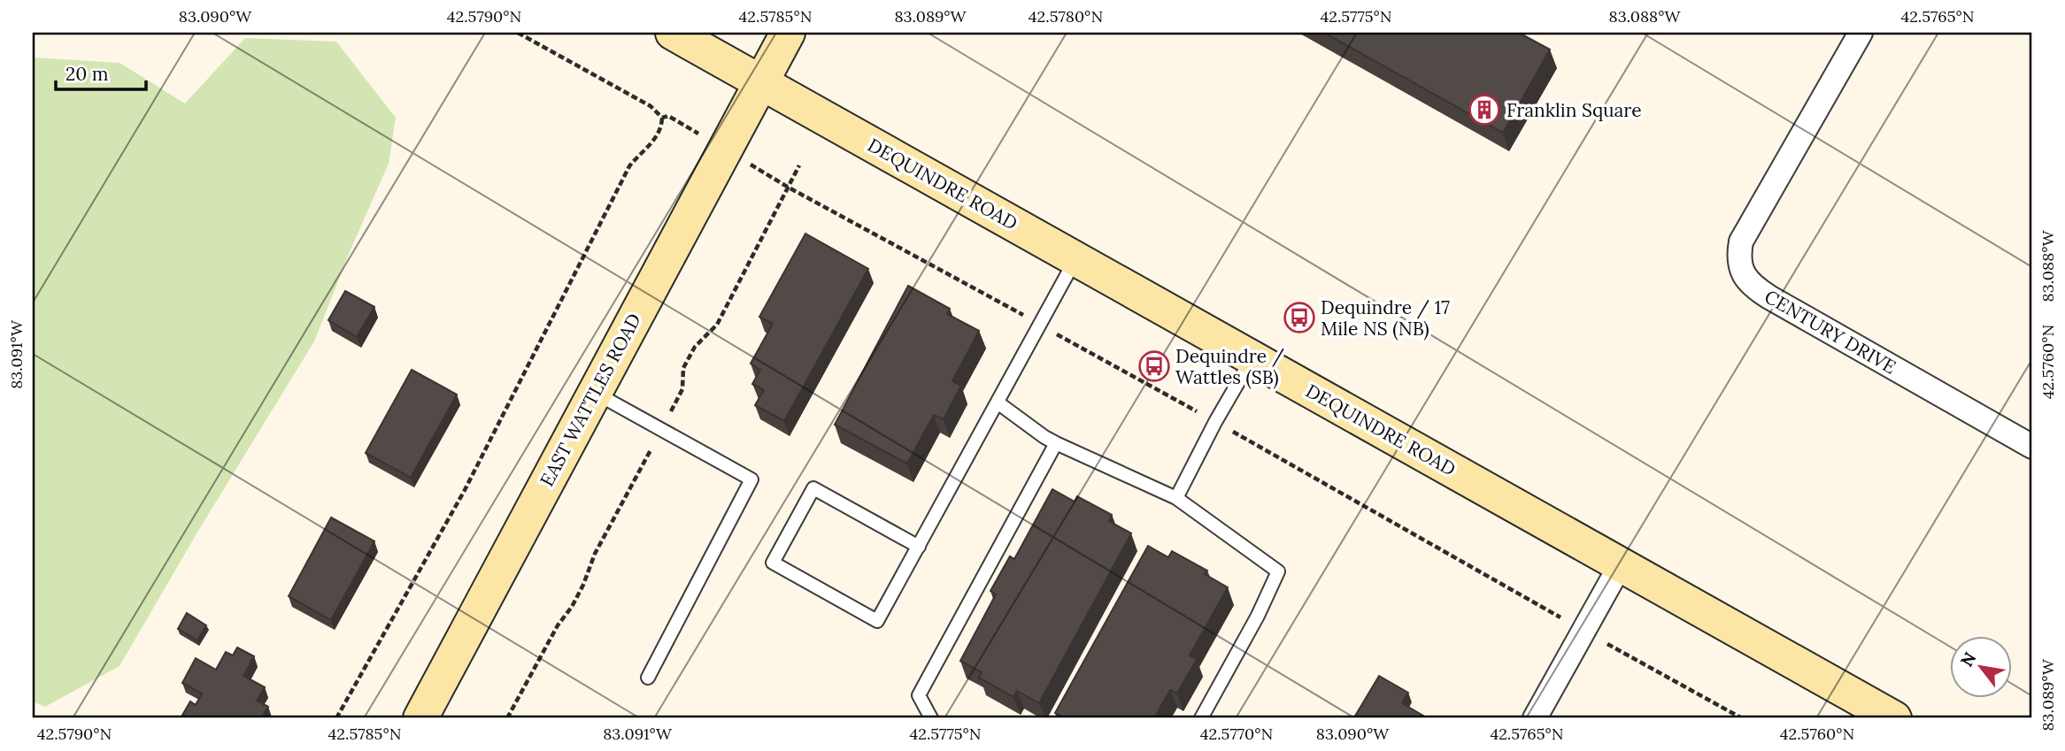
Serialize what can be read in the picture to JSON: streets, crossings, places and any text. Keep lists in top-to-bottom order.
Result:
{
  "streets": {
    "main road": ["DEQUINDRE ROAD", "EAST WATTLES ROAD"],
    "street": ["CENTURY DRIVE"]
  },
  "crossings": [
    ["DEQUINDRE ROAD", "EAST WATTLES ROAD"]
  ],
  "places": {
    "building": ["Franklin Square"],
    "bus stop": ["Dequindre / 17 Mile NS (NB)", "Dequindre / Wattles (SB)"]
  },
  "scale_bar": "20 m",
  "north": "top left",
  "coordinates": [
    "83.090°W",
    "42.5790°N",
    "42.5785°N",
    "83.089°W",
    "42.5780°N",
    "42.5775°N",
    "83.088°W",
    "42.5765°N",
    "83.091°W",
    "42.5760°N",
    "42.5770°N"
  ]
}
